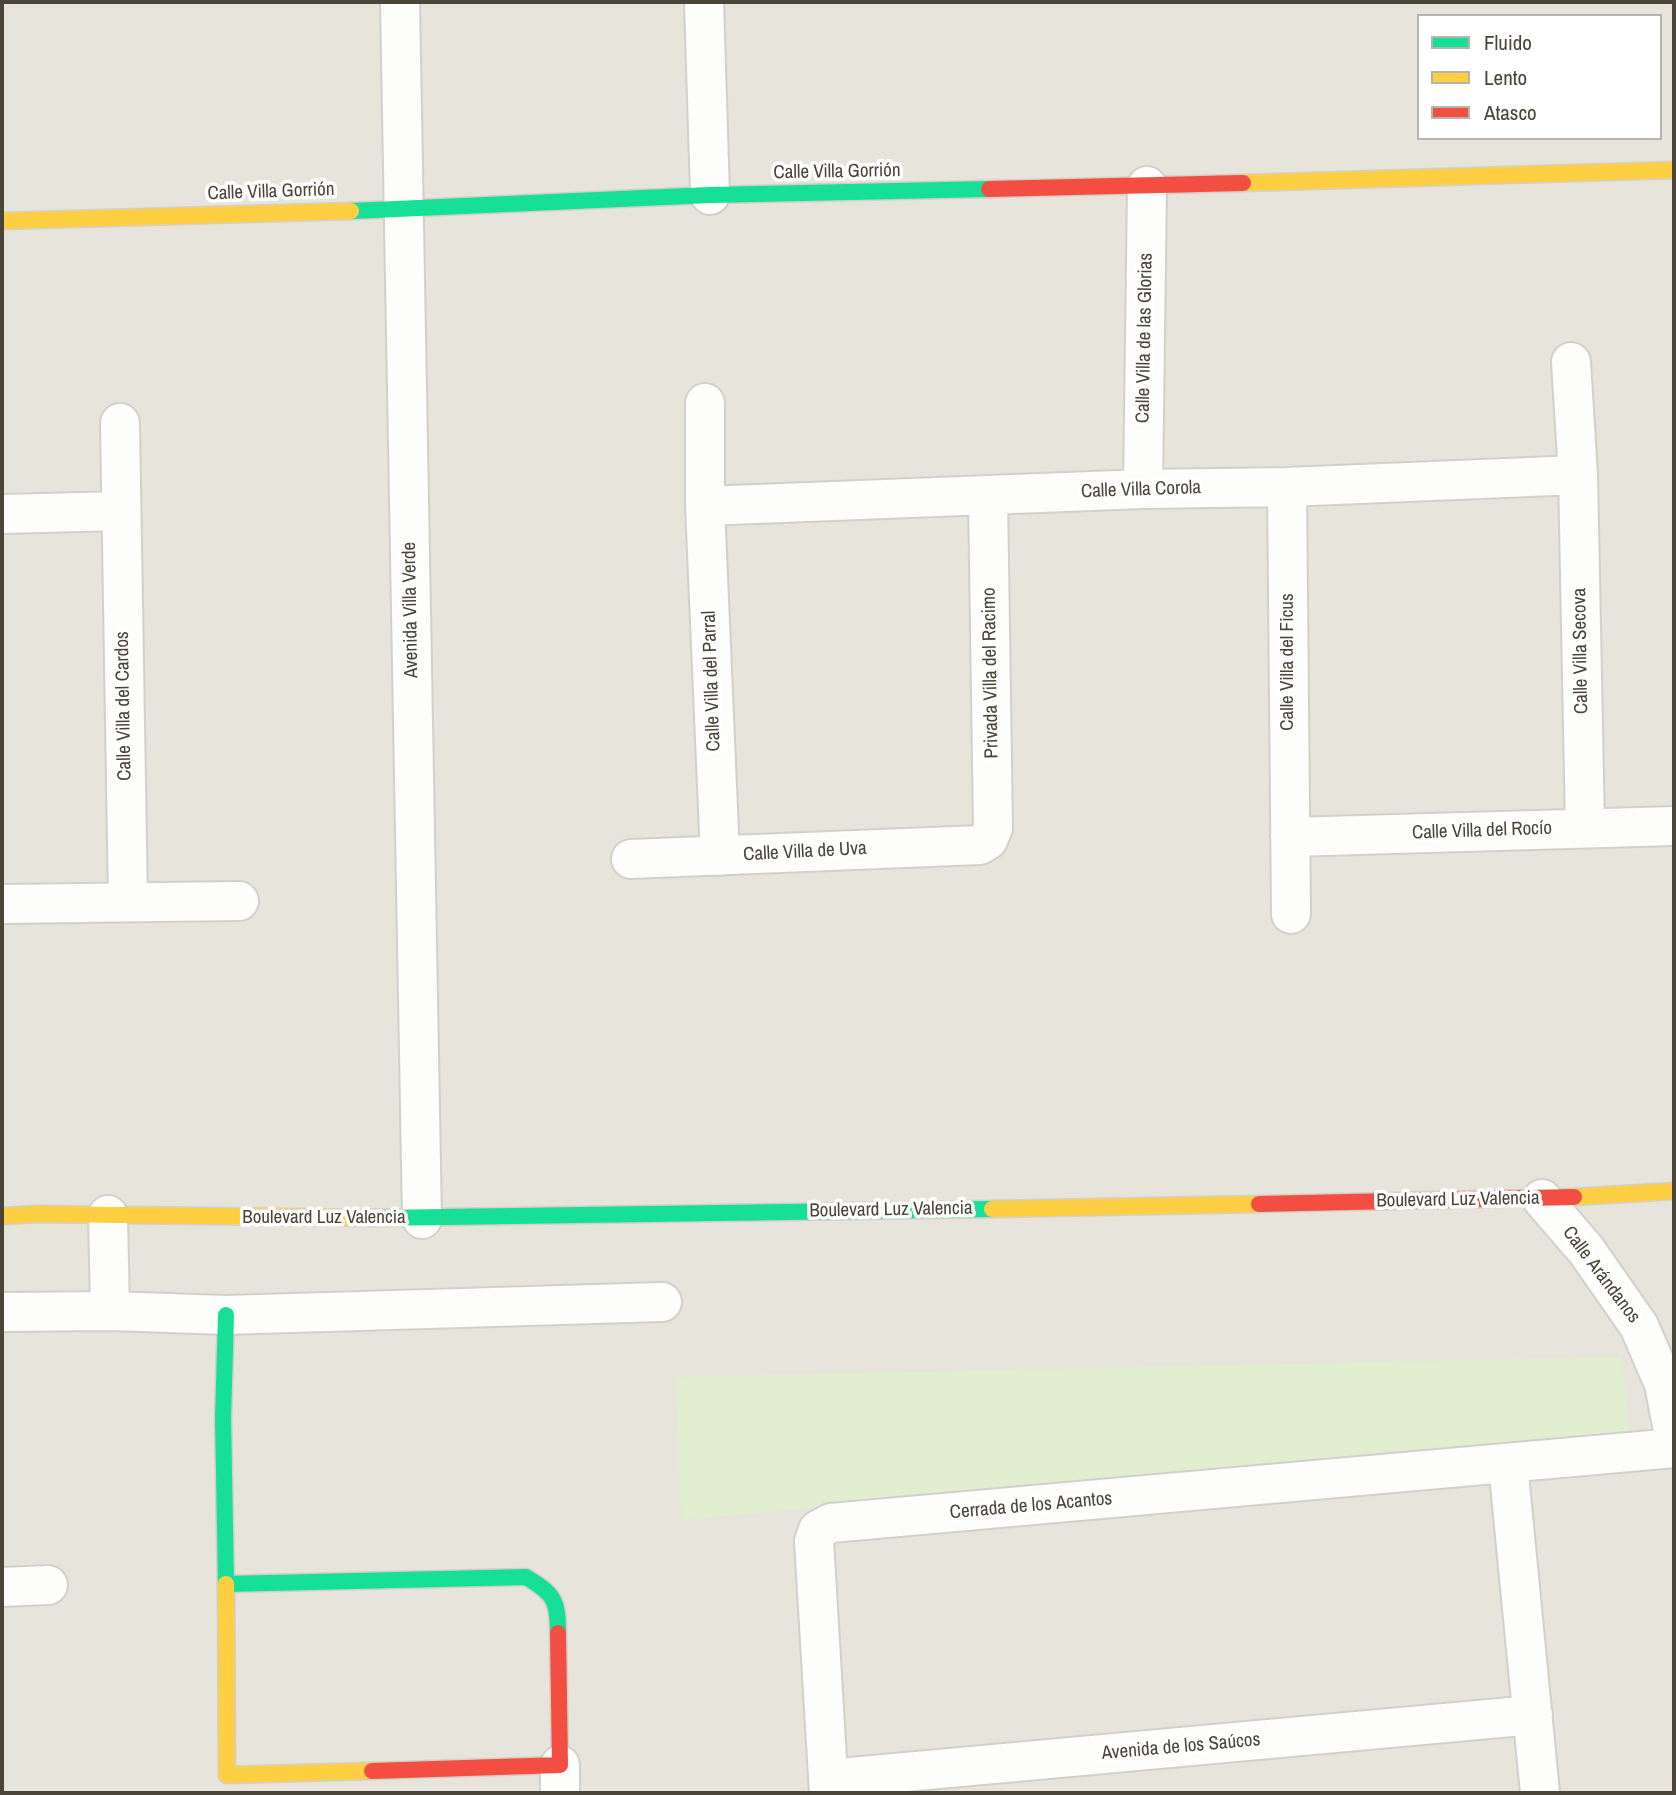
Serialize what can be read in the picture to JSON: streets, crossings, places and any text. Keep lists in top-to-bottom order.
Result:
{
  "streets": {
    "street": [
      "Calle Villa Gorrión",
      "Calle Villa de las Glorias",
      "Calle Villa Corola",
      "Avenida Villa Verde",
      "Calle Villa Secova",
      "Calle Villa del Ficus",
      "Privada Villa del Racimo",
      "Calle Villa del Parral",
      "Calle Villa del Cardos",
      "Calle Villa del Rocío",
      "Calle Villa de Uva",
      "Boulevard Luz Valencia",
      "Calle Arándanos",
      "Cerrada de los Acantos",
      "Avenida de los Saúcos"
    ]
  },
  "crossings": [
    ["Calle Villa Gorrión", "Calle Villa de las Glorias"],
    ["Calle Villa Gorrión", "Avenida Villa Verde"],
    ["Calle Villa de las Glorias", "Calle Villa Corola"],
    ["Calle Villa Corola", "Calle Villa Secova"],
    ["Calle Villa Corola", "Calle Villa del Ficus"],
    ["Calle Villa Corola", "Privada Villa del Racimo"],
    ["Calle Villa Corola", "Calle Villa del Parral"],
    ["Avenida Villa Verde", "Boulevard Luz Valencia"],
    ["Calle Villa Secova", "Calle Villa del Rocío"],
    ["Calle Villa del Ficus", "Calle Villa del Rocío"],
    ["Privada Villa del Racimo", "Calle Villa de Uva"],
    ["Calle Villa del Parral", "Calle Villa de Uva"],
    ["Boulevard Luz Valencia", "Calle Arándanos"],
    ["Cerrada de los Acantos", "Avenida de los Saúcos"]
  ],
  "legend": ["Fluido", "Lento", "Atasco"]
}
